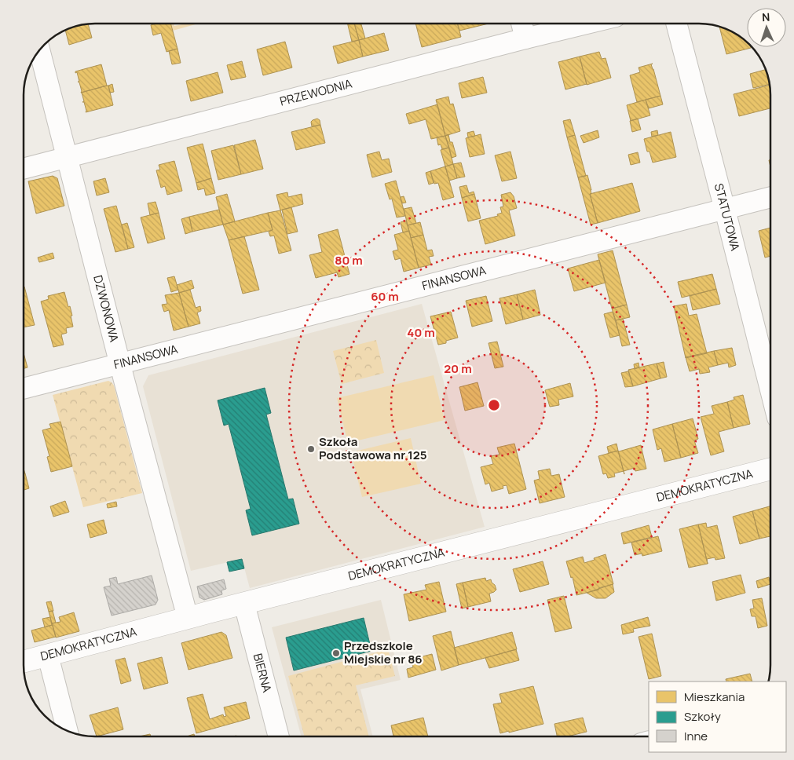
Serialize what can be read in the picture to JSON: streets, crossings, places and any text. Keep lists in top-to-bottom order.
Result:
{
  "streets": {
    "street": [
      "PRZEWODNIA",
      "STATUTOWA",
      "FINANSOWA",
      "DZWONOWA",
      "DEMOKRATYCZNA",
      "BIERNA"
    ]
  },
  "crossings": [
    ["PRZEWODNIA", "DZWONOWA"],
    ["STATUTOWA", "FINANSOWA"],
    ["FINANSOWA", "DZWONOWA"],
    ["DZWONOWA", "DEMOKRATYCZNA"],
    ["DEMOKRATYCZNA", "BIERNA"]
  ],
  "places": ["Szkoła Podstawowa nr 125", "Przedszkole Miejskie nr 86"],
  "legend": ["Mieszkania", "Szkoły", "Inne"],
  "north": "top",
  "rings": [
    "80 m",
    "60 m",
    "40 m",
    "20 m"
  ]
}
